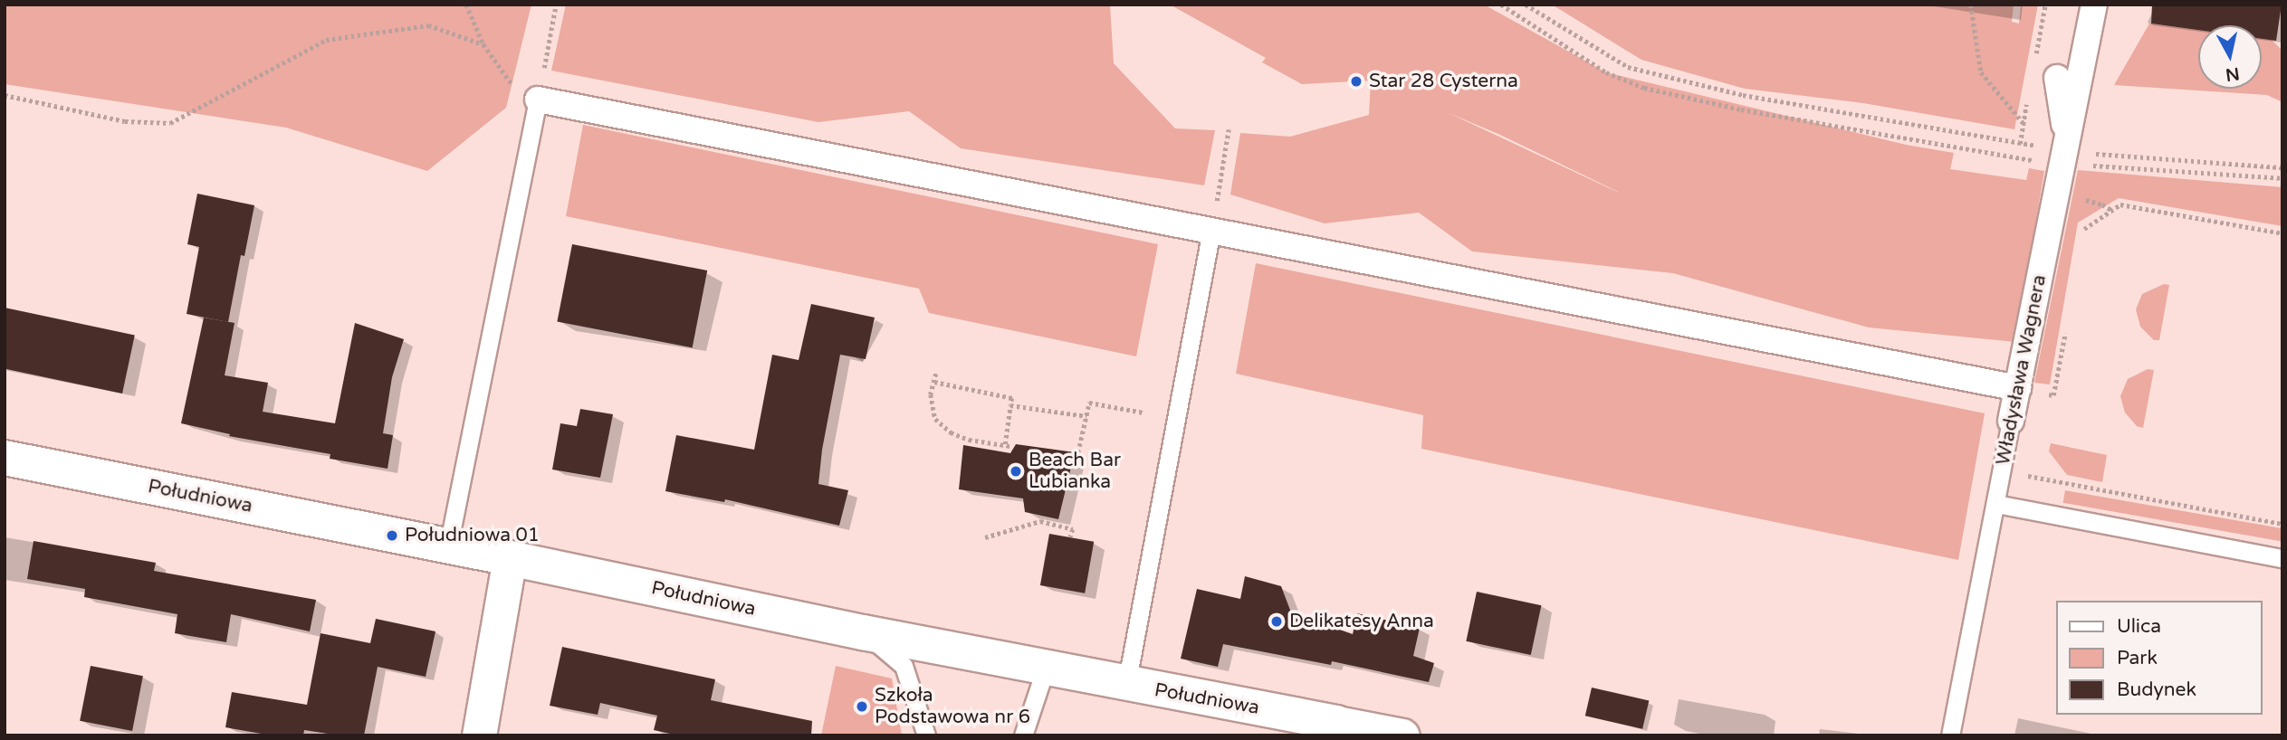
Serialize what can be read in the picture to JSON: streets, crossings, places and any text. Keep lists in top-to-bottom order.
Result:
{
  "streets": {
    "street": ["Władysława Wagnera", "Południowa"]
  },
  "places": [
    "Star 28 Cysterna",
    "Beach Bar Lubianka",
    "Południowa 01",
    "Delikatesy Anna",
    "Szkoła Podstawowa nr 6"
  ],
  "legend": ["Ulica", "Park", "Budynek"],
  "north": "bottom"
}
